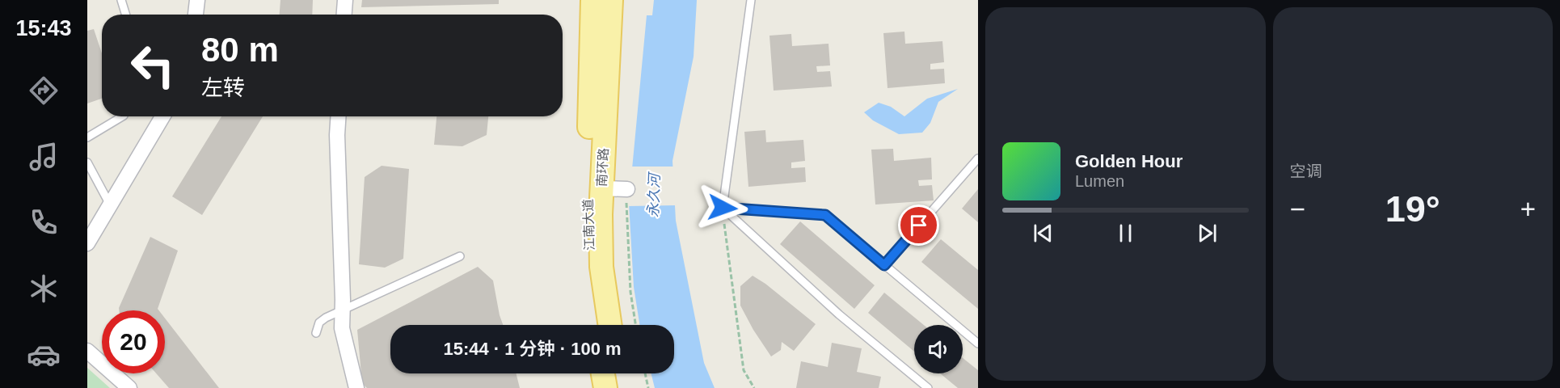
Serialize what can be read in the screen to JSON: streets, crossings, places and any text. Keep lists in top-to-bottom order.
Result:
{
  "streets": {
    "main road": ["南环路", "江南大道"]
  },
  "water": ["永久河"],
  "page": {
    "tabs": "15:43",
    "tile": "空调",
    "turn": ["80 m", "左转"],
    "song": ["Golden Hour", "Lumen"],
    "heat": ["−", "19°", "+"],
    "limit": "20",
    "trip": "15:44 · 1 分钟 · 100 m"
  }
}
